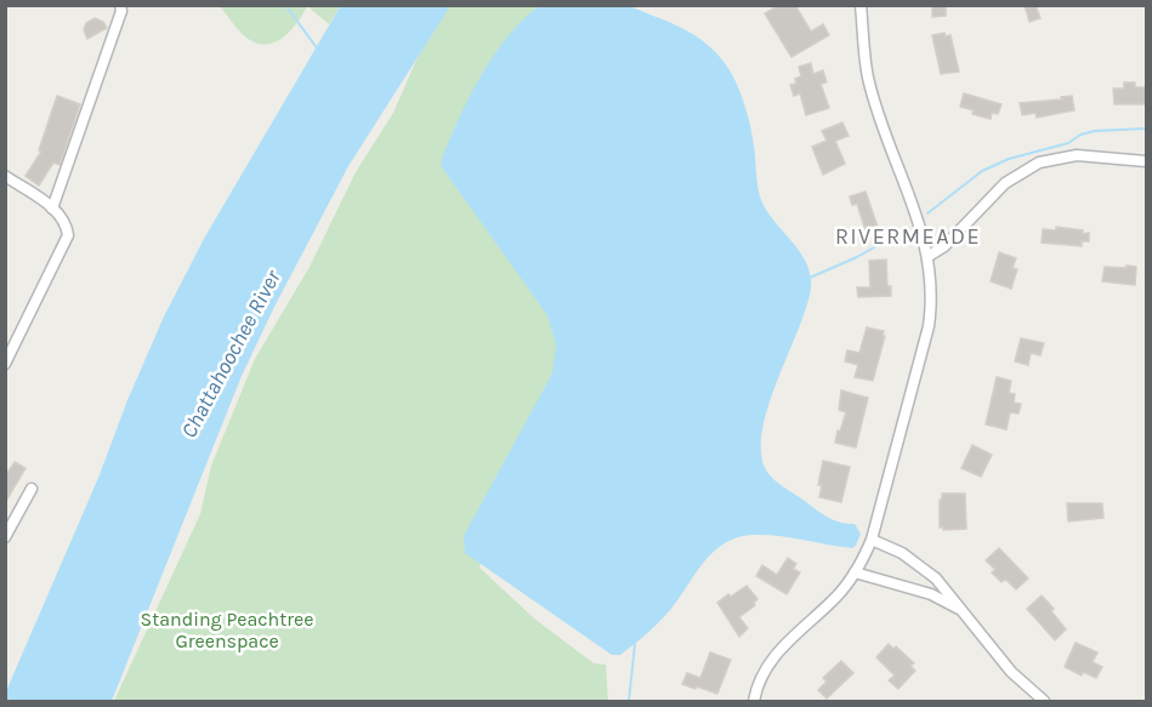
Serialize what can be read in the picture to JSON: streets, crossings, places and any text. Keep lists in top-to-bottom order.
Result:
{
  "districts": ["RIVERMEADE"],
  "water": ["Chattahoochee River"],
  "parks": ["Standing Peachtree Greenspace"]
}
